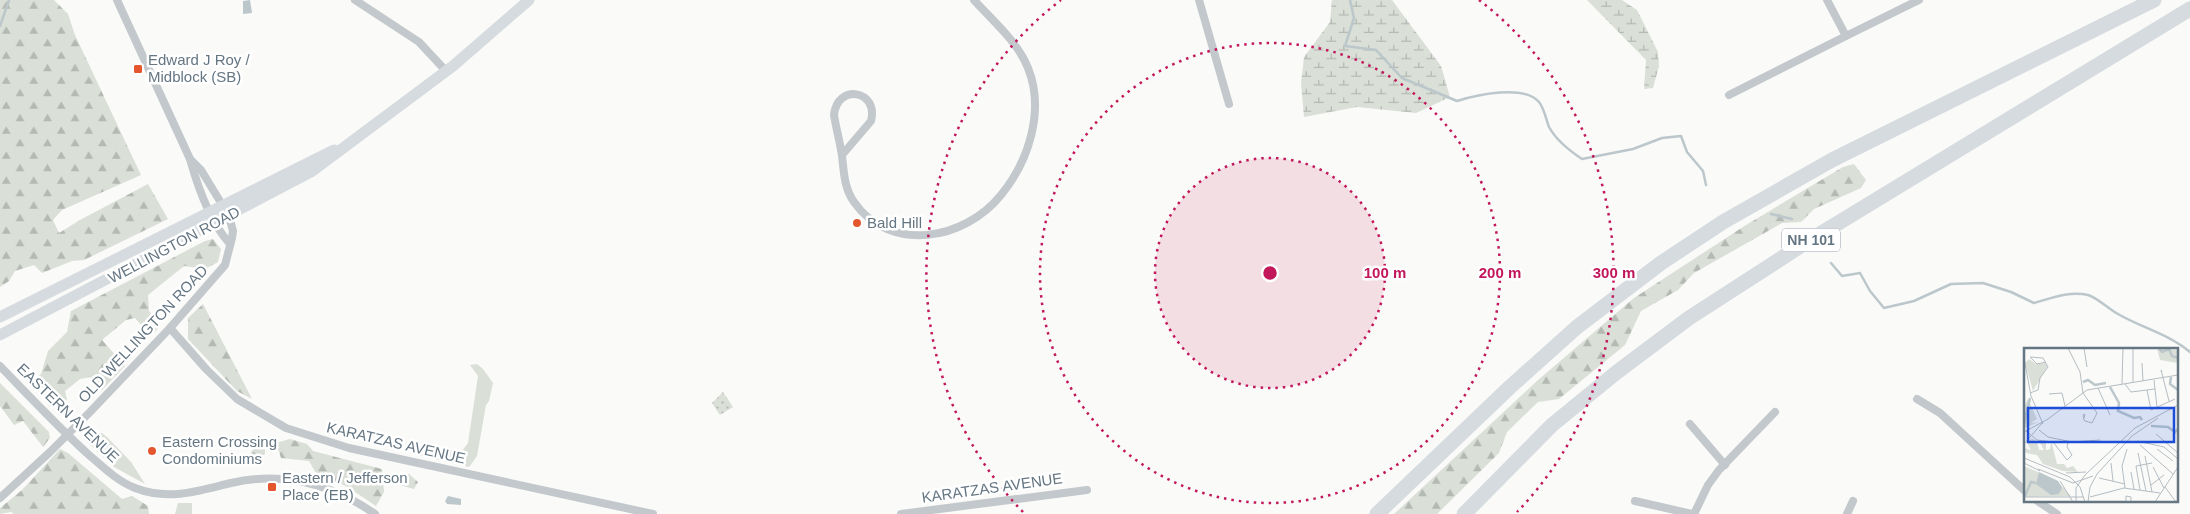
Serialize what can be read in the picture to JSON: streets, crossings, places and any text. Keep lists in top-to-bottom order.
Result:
{
  "streets": {
    "highway": ["NH 101"],
    "main road": ["WELLINGTON ROAD"],
    "street": ["OLD WELLINGTON ROAD", "EASTERN AVENUE", "KARATZAS AVENUE"]
  },
  "crossings": [
    ["WELLINGTON ROAD", "OLD WELLINGTON ROAD"],
    ["OLD WELLINGTON ROAD", "EASTERN AVENUE"],
    ["OLD WELLINGTON ROAD", "KARATZAS AVENUE"]
  ],
  "places": {
    "transit": ["Edward J Roy / Midblock (SB)", "Eastern / Jefferson Place (EB)"],
    "other": ["Bald Hill", "Eastern Crossing Condominiums"]
  },
  "rings": ["100 m", "200 m", "300 m"]
}
